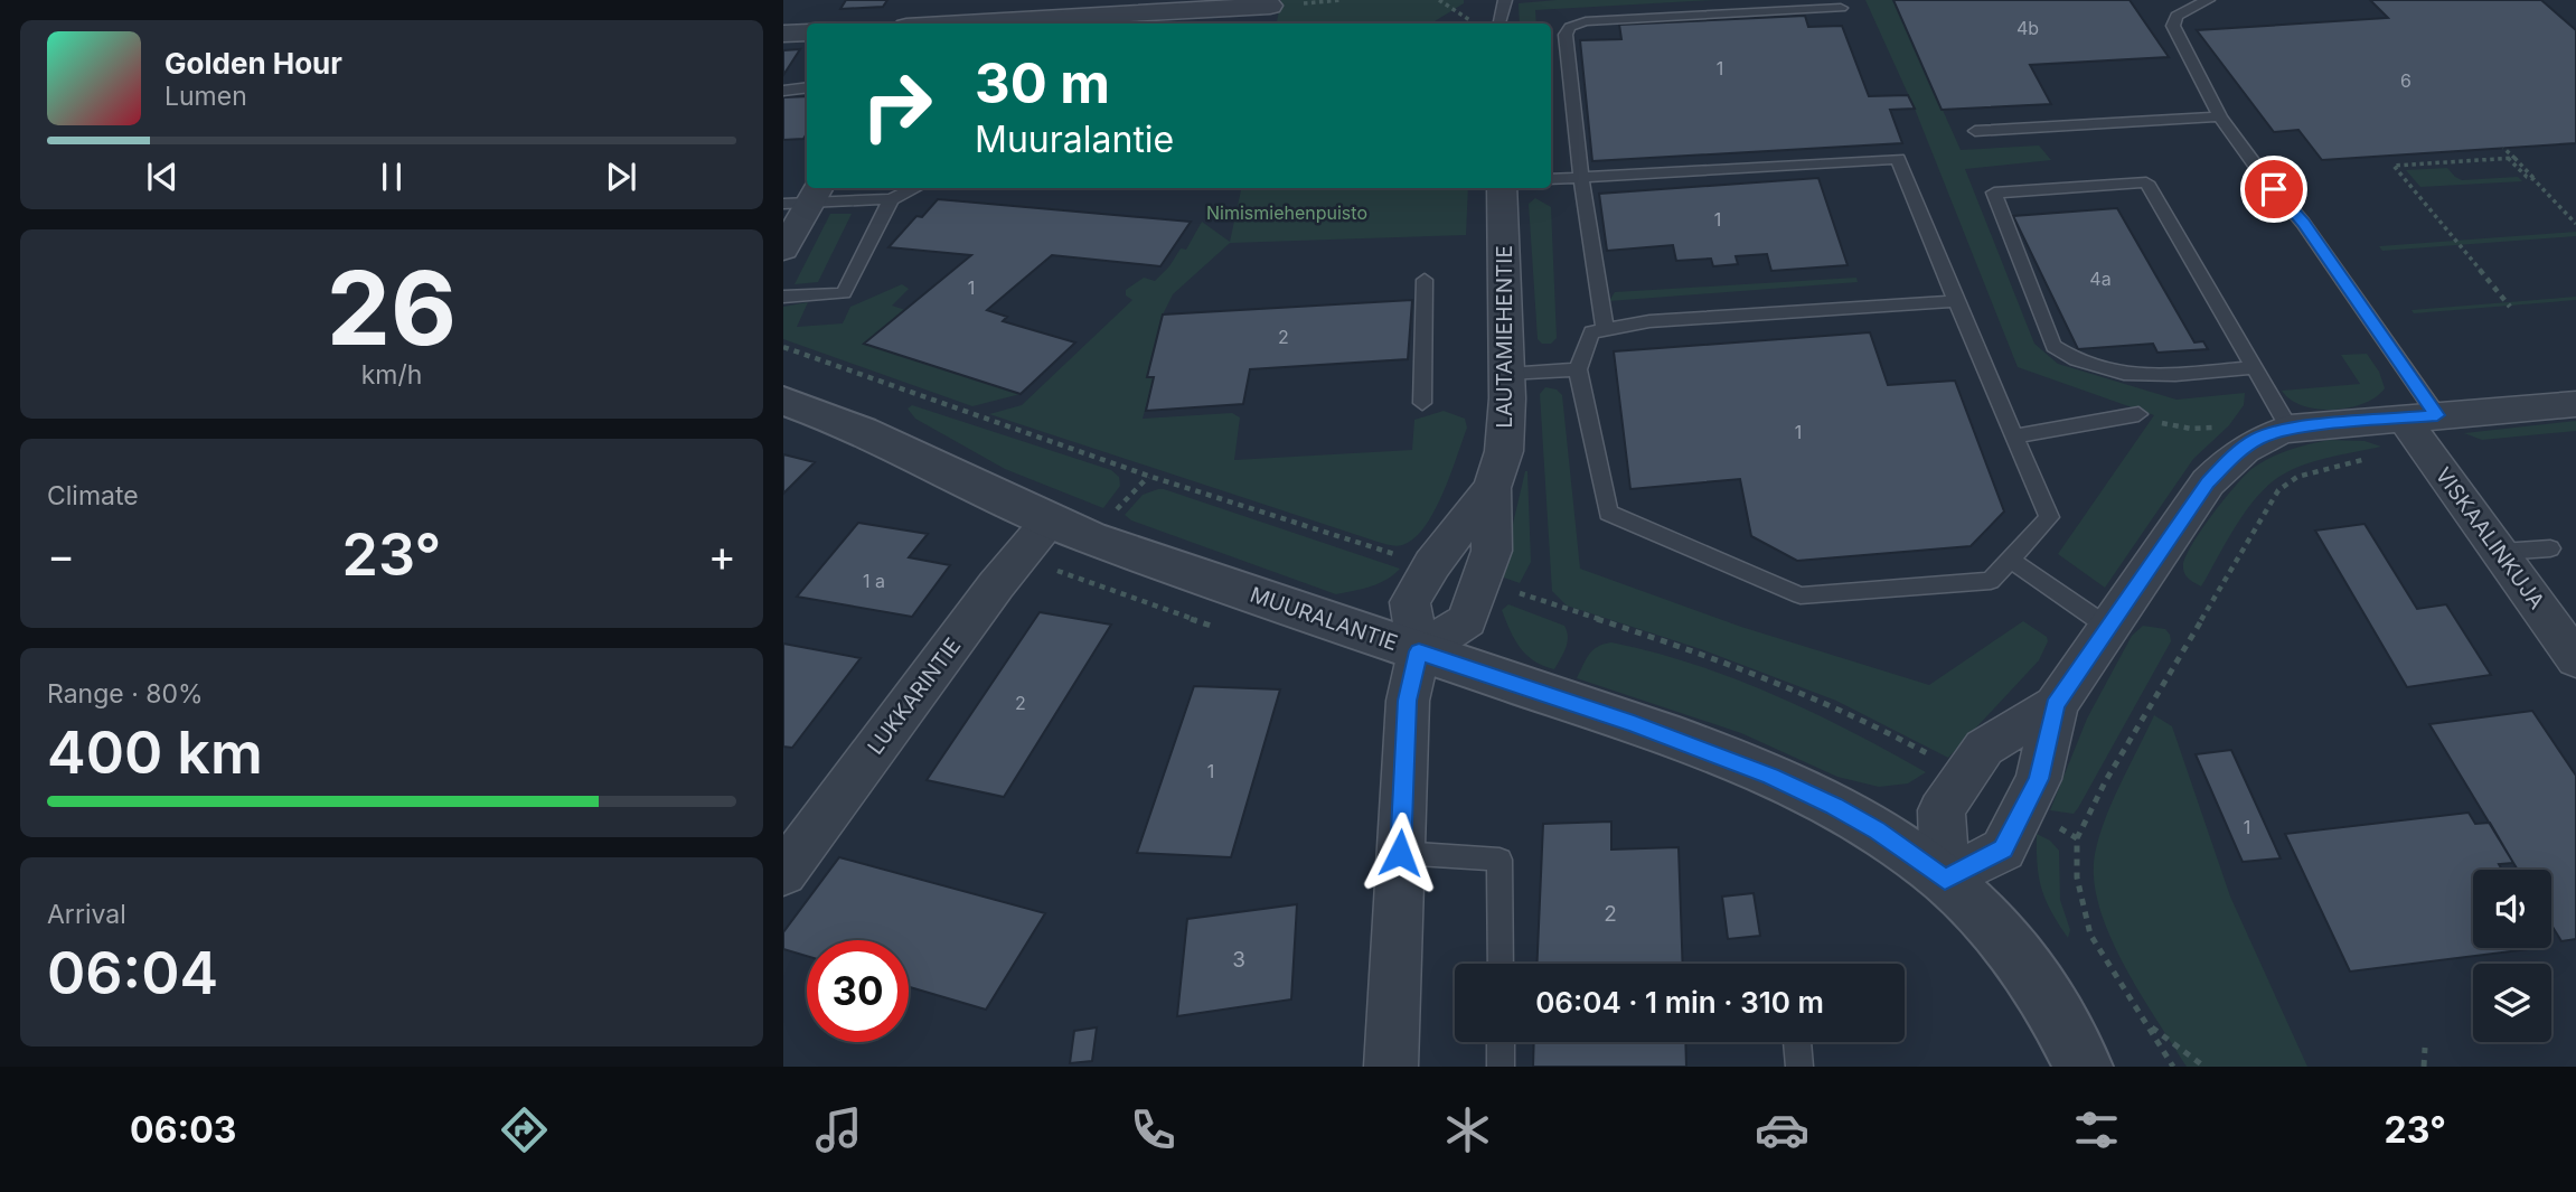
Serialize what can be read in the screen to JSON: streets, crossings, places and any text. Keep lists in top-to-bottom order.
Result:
{
  "streets": {
    "street": [
      "LAUTAMIEHENTIE",
      "VISKAALINKUJA",
      "MUURALANTIE",
      "LUKKARINTIE"
    ]
  },
  "crossings": [
    ["LAUTAMIEHENTIE", "MUURALANTIE"],
    ["MUURALANTIE", "LUKKARINTIE"]
  ],
  "parks": ["Nimismiehenpuisto"],
  "house_numbers": [
    "4b",
    "1",
    "6",
    "1",
    "4a",
    "1",
    "2",
    "1",
    "1 a",
    "2",
    "1",
    "1",
    "2",
    "3"
  ],
  "page": {
    "turn": ["30 m", "Muuralantie"],
    "song": ["Golden Hour", "Lumen"],
    "tile": [
      ["26", "km/h"],
      "Climate",
      ["Range · 80%", "400 km"],
      ["Arrival", "06:04"]
    ],
    "heat": ["−", "23°", "+"],
    "limit": "30",
    "trip": "06:04 · 1 min · 310 m",
    "tabs": ["06:03", "23°"]
  }
}
